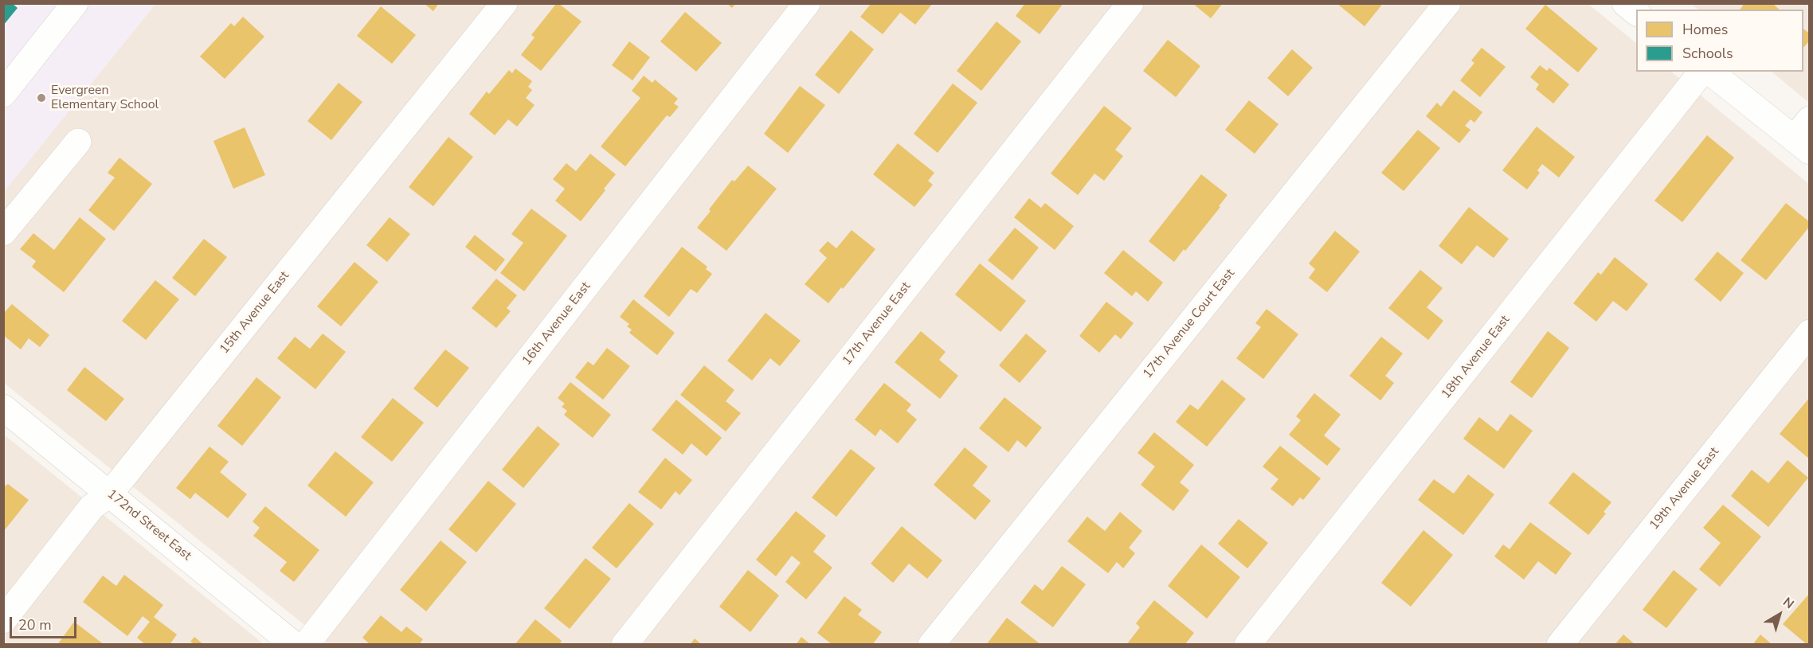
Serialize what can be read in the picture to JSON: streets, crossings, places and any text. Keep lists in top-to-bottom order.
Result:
{
  "streets": {
    "street": [
      "15th Avenue East",
      "16th Avenue East",
      "17th Avenue East",
      "17th Avenue Court East",
      "18th Avenue East",
      "19th Avenue East",
      "172nd Street East"
    ]
  },
  "crossings": [
    ["15th Avenue East", "172nd Street East"]
  ],
  "places": ["Evergreen Elementary School"],
  "legend": ["Homes", "Schools"],
  "scale_bar": "20 m",
  "north": "top right"
}
